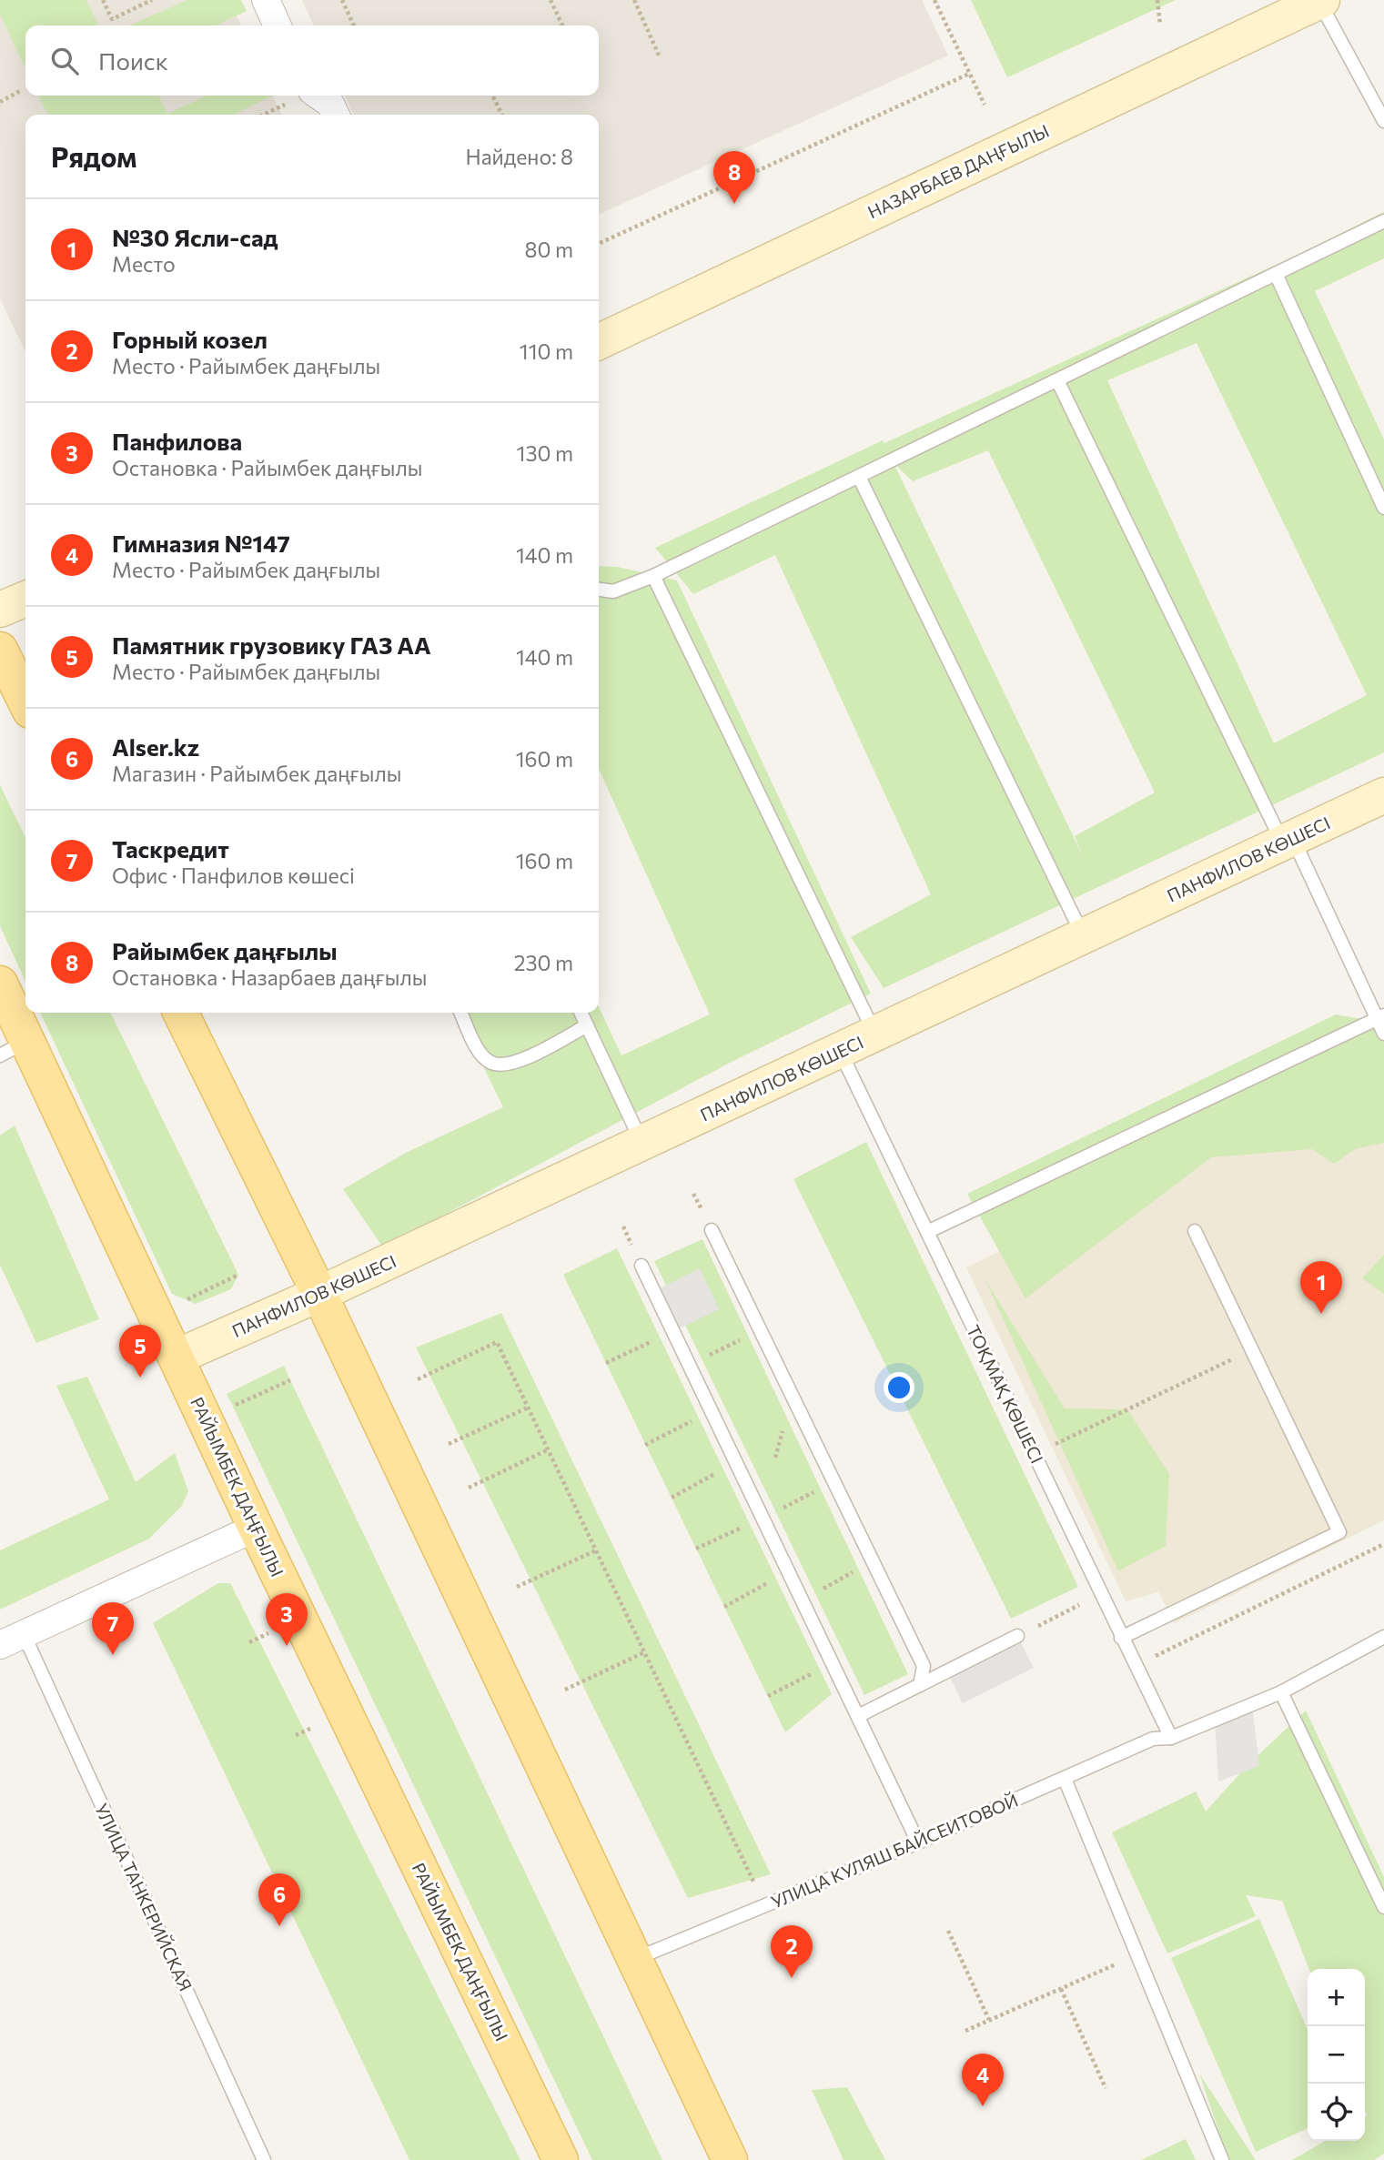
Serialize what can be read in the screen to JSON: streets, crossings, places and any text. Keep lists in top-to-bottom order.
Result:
{
  "streets": {
    "main road": ["РАЙЫМБЕК ДАҢҒЫЛЫ"],
    "street": ["НАЗАРБАЕВ ДАҢҒЫЛЫ", "ПАНФИЛОВ КӨШЕСІ"],
    "lane": ["ТОҚМАҚ КӨШЕСІ", "УЛИЦА КУЛЯШ БАЙСЕИТОВОЙ", "УЛИЦА ТАНКЕРИЙСКАЯ"]
  },
  "crossings": [
    ["ПАНФИЛОВ КӨШЕСІ", "ТОҚМАҚ КӨШЕСІ"],
    ["ПАНФИЛОВ КӨШЕСІ", "РАЙЫМБЕК ДАҢҒЫЛЫ"],
    ["ТОҚМАҚ КӨШЕСІ", "УЛИЦА КУЛЯШ БАЙСЕИТОВОЙ"]
  ],
  "page": {
    "search": "Поиск",
    "heading": ["Рядом", "Найдено: 8"],
    "pins": [
      "8",
      "1",
      "5",
      "3",
      "7",
      "6",
      "2",
      "4"
    ],
    "list": [
      {
        "mark": "1",
        "name": "№30 Ясли-сад",
        "note": "Место",
        "value": "80 m"
      },
      {
        "mark": "2",
        "name": "Горный козел",
        "note": "Место · Райымбек даңғылы",
        "value": "110 m"
      },
      {
        "mark": "3",
        "name": "Панфилова",
        "note": "Остановка · Райымбек даңғылы",
        "value": "130 m"
      },
      {
        "mark": "4",
        "name": "Гимназия №147",
        "note": "Место · Райымбек даңғылы",
        "value": "140 m"
      },
      {
        "mark": "5",
        "name": "Памятник грузовику ГАЗ АА",
        "note": "Место · Райымбек даңғылы",
        "value": "140 m"
      },
      {
        "mark": "6",
        "name": "Alser.kz",
        "note": "Магазин · Райымбек даңғылы",
        "value": "160 m"
      },
      {
        "mark": "7",
        "name": "Таскредит",
        "note": "Офис · Панфилов көшесі",
        "value": "160 m"
      },
      {
        "mark": "8",
        "name": "Райымбек даңғылы",
        "note": "Остановка · Назарбаев даңғылы",
        "value": "230 m"
      }
    ],
    "map_buttons": ["+", "−"]
  }
}
